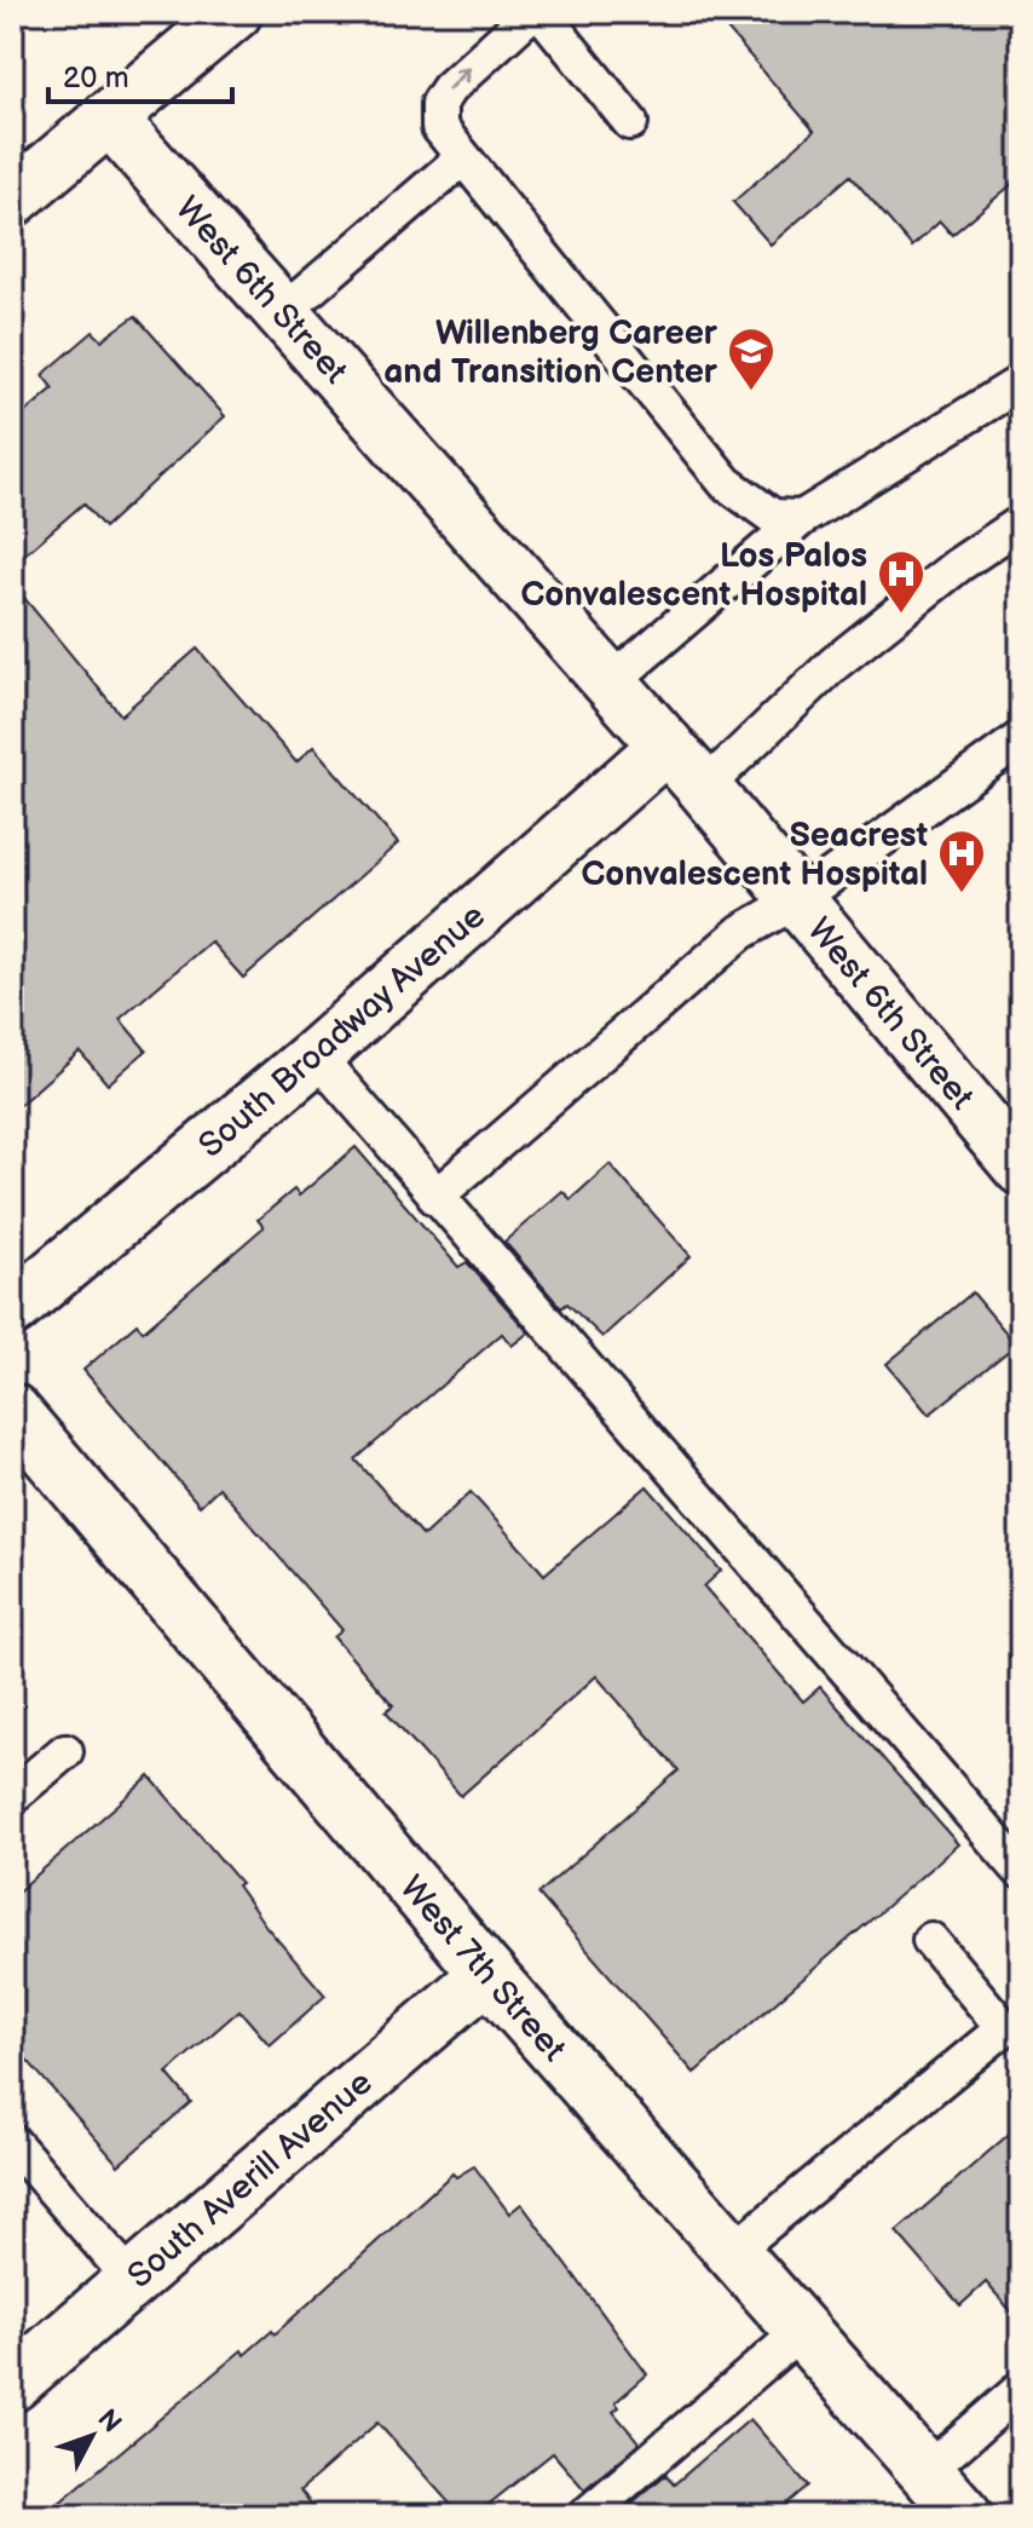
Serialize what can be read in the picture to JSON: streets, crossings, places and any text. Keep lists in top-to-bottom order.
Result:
{
  "streets": {
    "street": [
      "West 6th Street",
      "South Broadway Avenue",
      "West 7th Street",
      "South Averill Avenue"
    ]
  },
  "crossings": [
    ["West 6th Street", "South Broadway Avenue"],
    ["West 7th Street", "South Averill Avenue"]
  ],
  "places": {
    "school or university": ["Willenberg Career and Transition Center"],
    "hospital": ["Los Palos Convalescent Hospital", "Seacrest Convalescent Hospital"]
  },
  "scale_bar": "20 m",
  "north": "top right"
}
